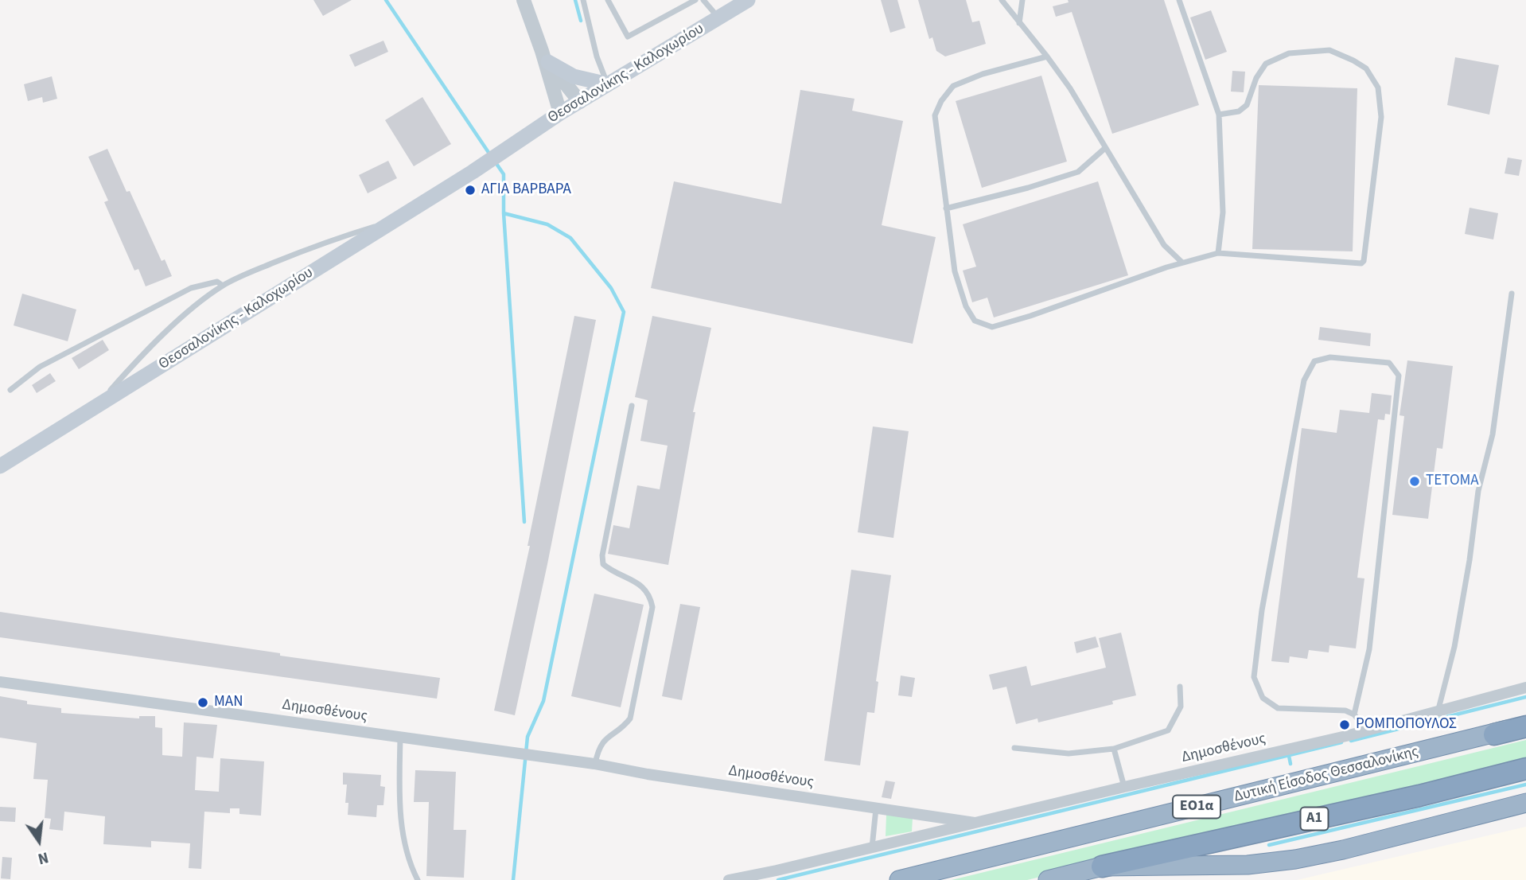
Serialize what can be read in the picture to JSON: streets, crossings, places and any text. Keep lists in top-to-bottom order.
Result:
{
  "streets": {
    "highway": ["Δυτική Είσοδος Θεσσαλονίκης", "ΕΟ1α", "Α1"],
    "main road": ["Θεσσαλονίκης - Καλοχωρίου"],
    "street": ["Δημοσθένους"]
  },
  "places": [
    "ΑΓΙΑ ΒΑΡΒΑΡΑ",
    "TETOMA",
    "ΜΑΝ",
    "ΡΟΜΠΟΠΟΥΛΟΣ"
  ],
  "north": "bottom"
}
